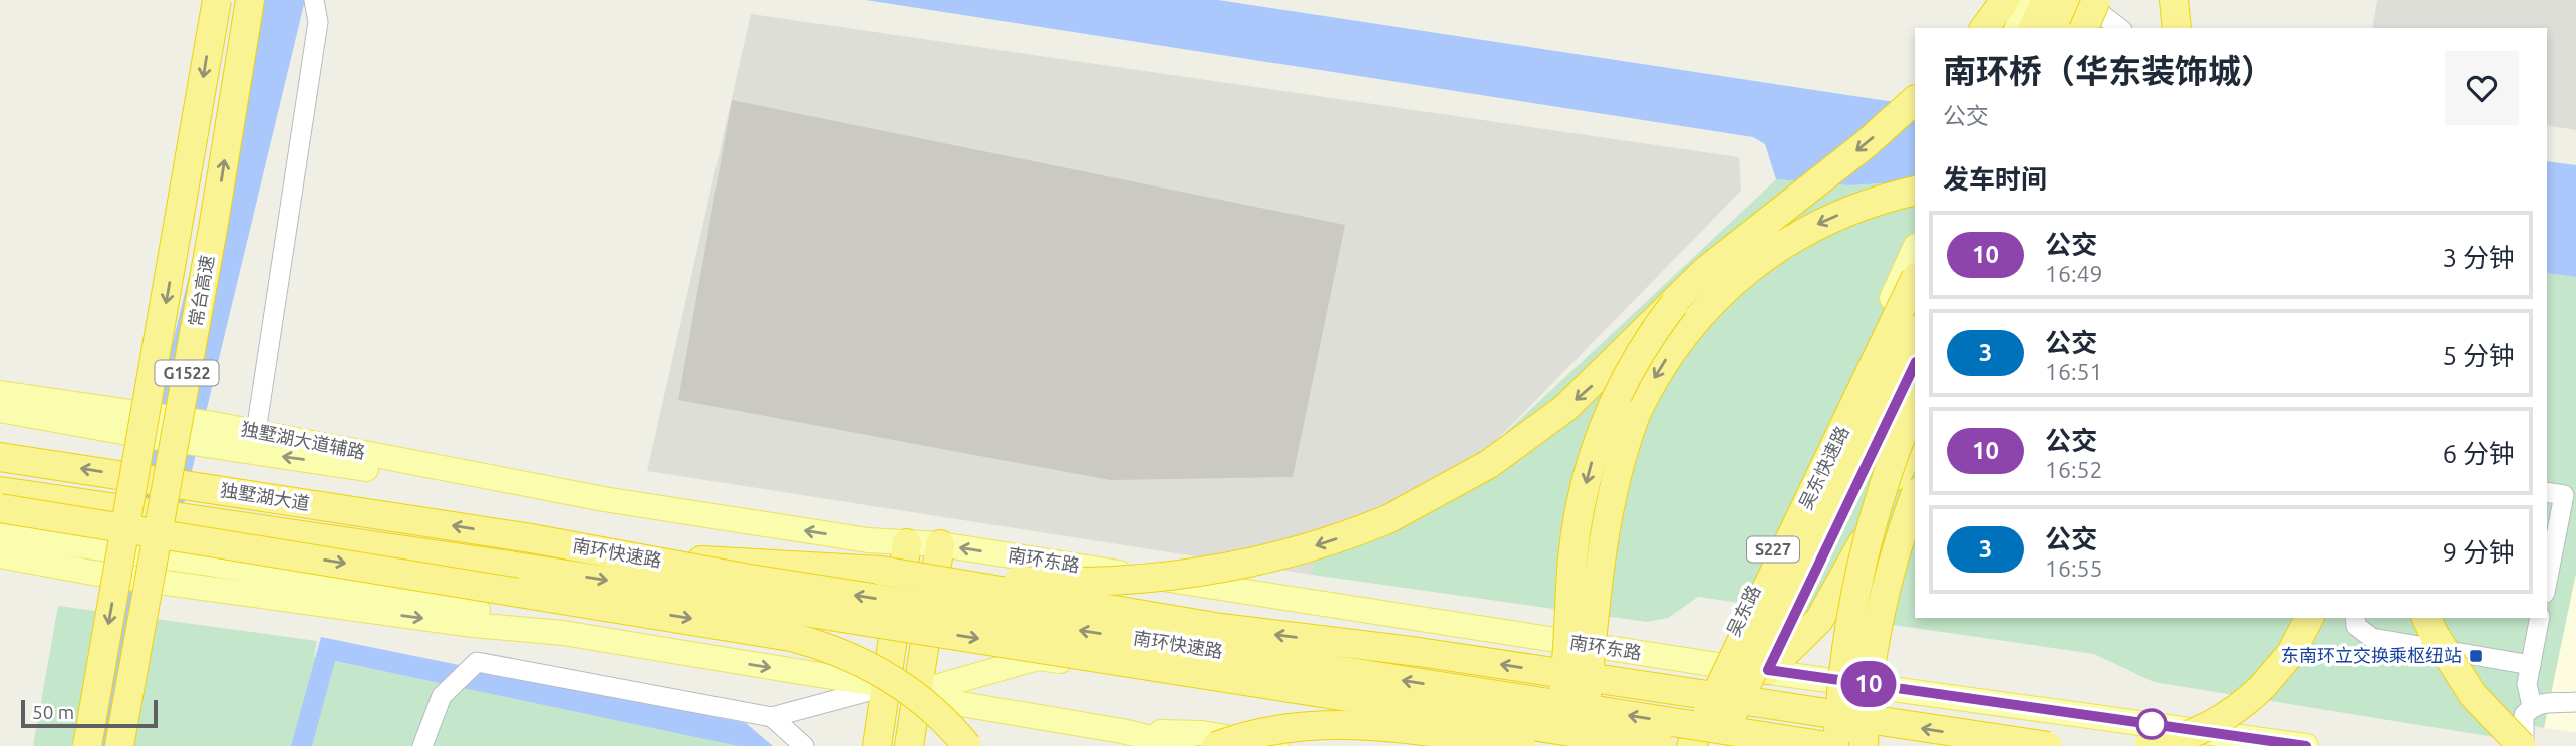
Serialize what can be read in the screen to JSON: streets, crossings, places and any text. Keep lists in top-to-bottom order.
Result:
{
  "streets": {
    "highway": [
      "常台高速",
      "G1522",
      "吴东快速路",
      "独墅湖大道",
      "南环快速路"
    ],
    "main road": [
      "独墅湖大道辅路",
      "S227",
      "南环东路",
      "吴东路"
    ]
  },
  "crossings": [
    ["独墅湖大道辅路", "南环东路"],
    ["吴东快速路", "S227"],
    ["吴东快速路", "吴东路"],
    ["独墅湖大道", "南环快速路"],
    ["S227", "南环东路"],
    ["S227", "吴东路"],
    ["南环东路", "吴东路"]
  ],
  "places": {
    "transit": ["东南环立交换乘枢纽站"]
  },
  "lines": ["bus line 10"],
  "scale_bar": "50 m",
  "page": {
    "on_map": "10",
    "heading": [
      ["南环桥（华东装饰城）", "公交"],
      "发车时间"
    ],
    "list": [
      {
        "mark": "10",
        "name": "公交",
        "note": "16:49",
        "value": "3 分钟"
      },
      {
        "mark": "3",
        "name": "公交",
        "note": "16:51",
        "value": "5 分钟"
      },
      {
        "mark": "10",
        "name": "公交",
        "note": "16:52",
        "value": "6 分钟"
      },
      {
        "mark": "3",
        "name": "公交",
        "note": "16:55",
        "value": "9 分钟"
      }
    ],
    "scale": "50 m"
  }
}
